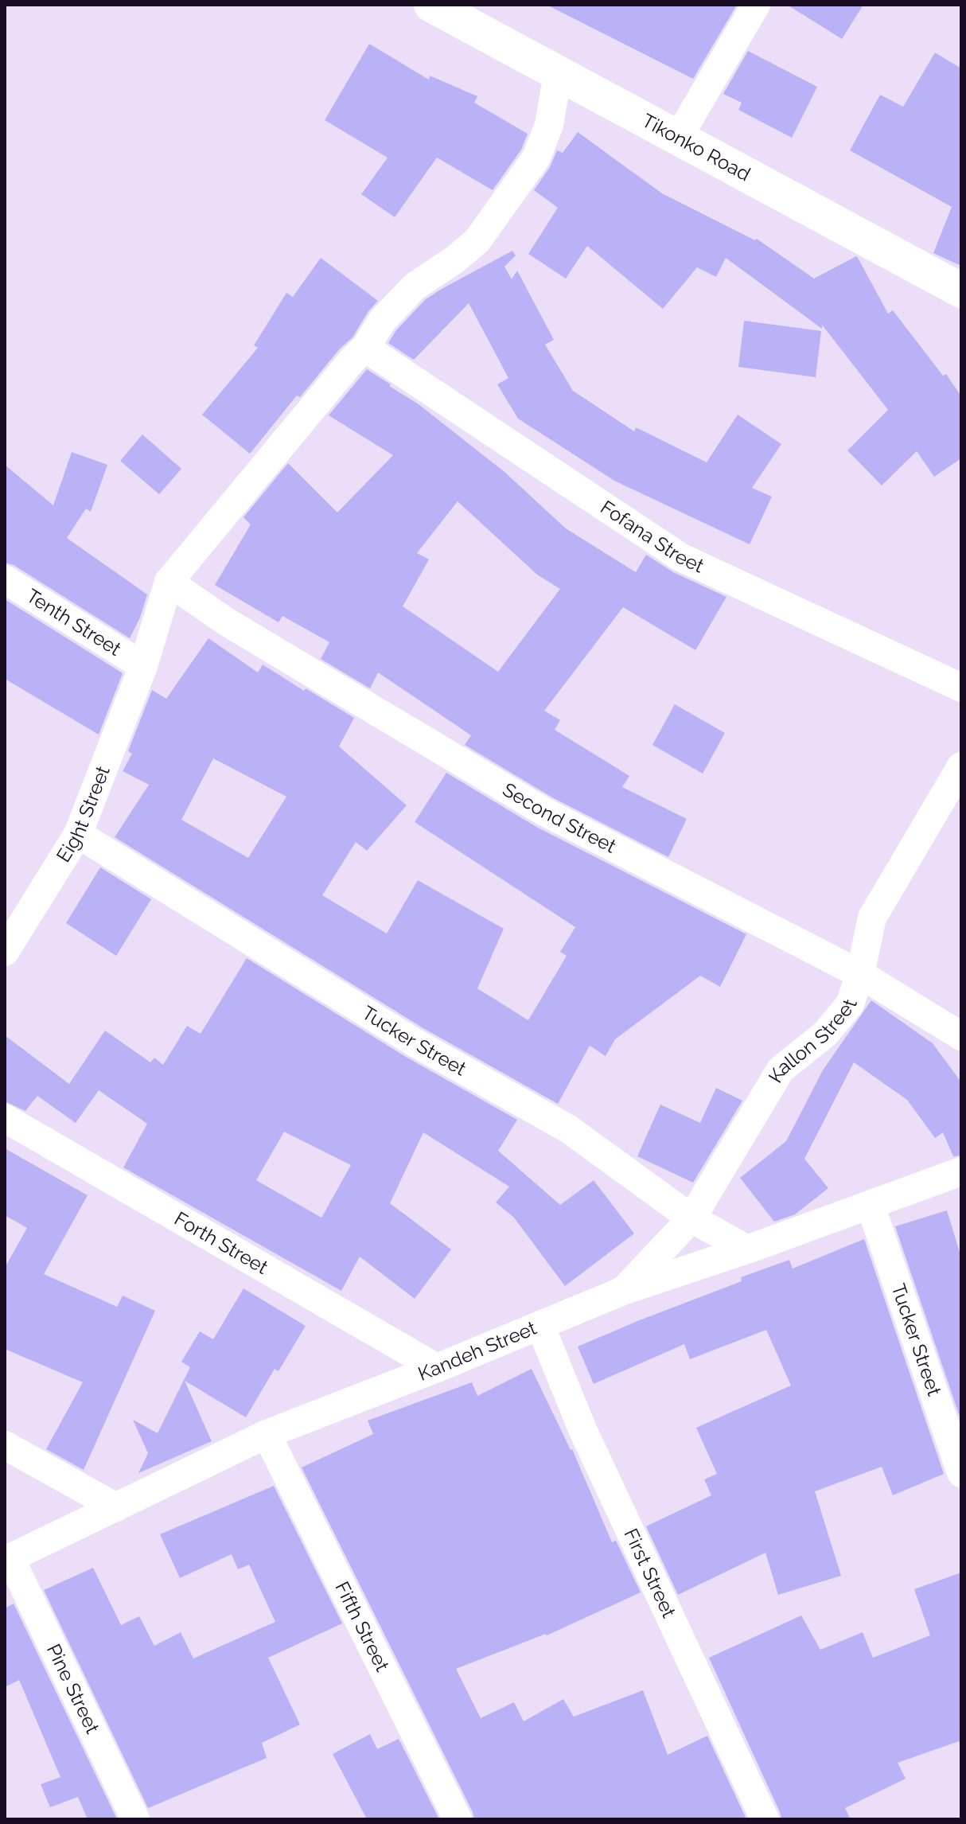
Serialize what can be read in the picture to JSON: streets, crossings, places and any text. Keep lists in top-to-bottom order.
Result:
{
  "streets": {
    "street": [
      "Tikonko Road",
      "Fofana Street",
      "Tenth Street",
      "Eight Street",
      "Second Street",
      "Tucker Street",
      "Kallon Street",
      "Forth Street",
      "Kandeh Street",
      "First Street",
      "Fifth Street",
      "Pine Street"
    ]
  },
  "crossings": [
    ["Tenth Street", "Eight Street"],
    ["Eight Street", "Second Street"],
    ["Eight Street", "Tucker Street"],
    ["Second Street", "Kallon Street"],
    ["Tucker Street", "Kallon Street"],
    ["Tucker Street", "Kandeh Street"],
    ["Kallon Street", "Kandeh Street"],
    ["Forth Street", "Kandeh Street"],
    ["Kandeh Street", "First Street"],
    ["Kandeh Street", "Fifth Street"],
    ["Kandeh Street", "Pine Street"]
  ]
}
